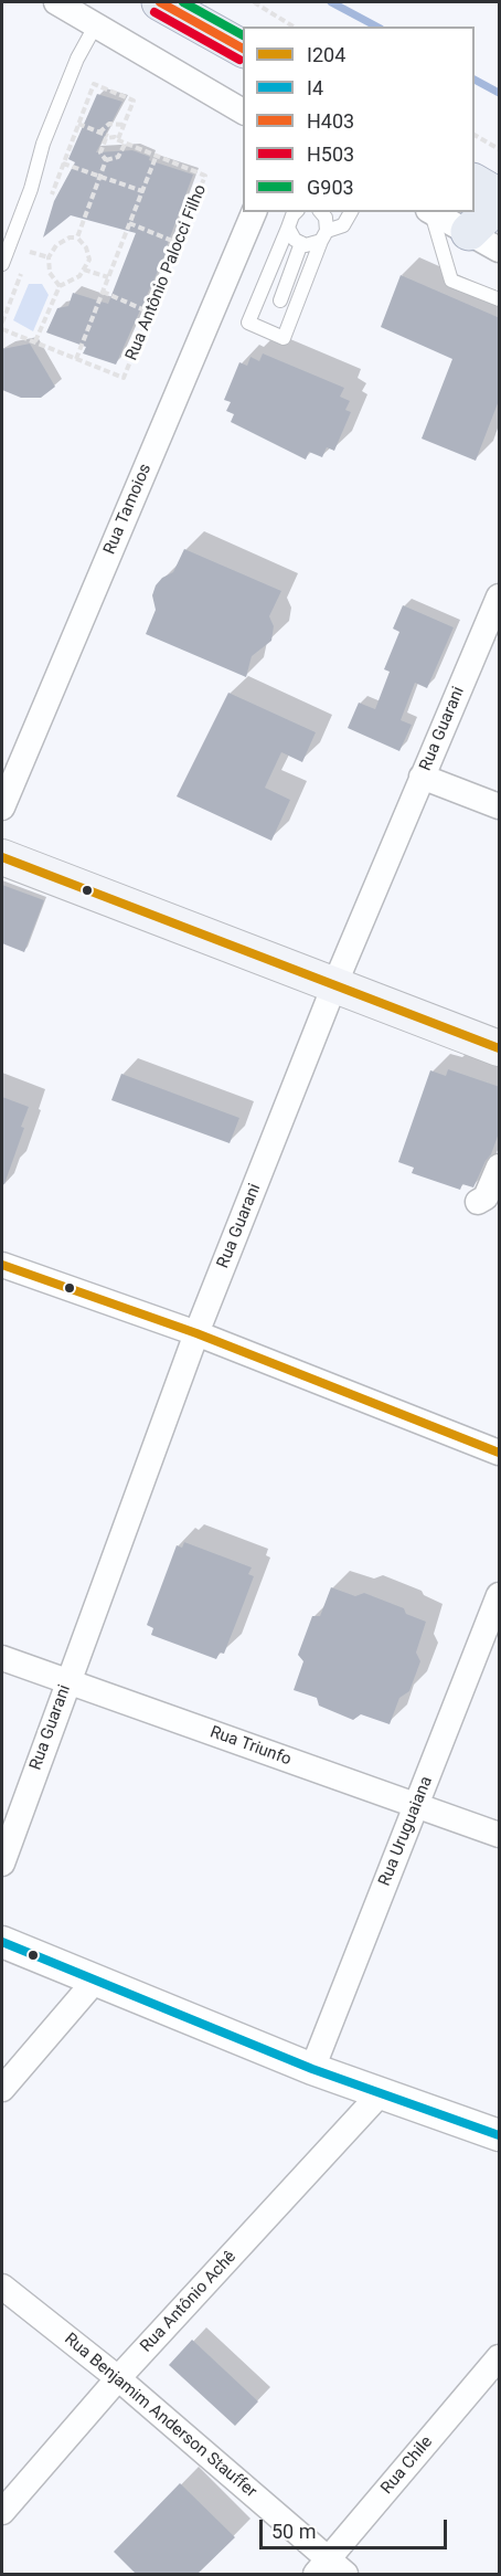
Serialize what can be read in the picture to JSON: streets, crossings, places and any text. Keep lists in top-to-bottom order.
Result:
{
  "streets": {
    "street": [
      "Rua Tamoios",
      "Rua Guarani",
      "Rua Triunfo",
      "Rua Uruguaiana",
      "Rua Antônio Achê",
      "Rua Benjamim Anderson Stauffer",
      "Rua Chile"
    ],
    "path": ["Rua Antônio Palocci Filho"]
  },
  "crossings": [
    ["Rua Guarani", "Rua Triunfo"],
    ["Rua Triunfo", "Rua Uruguaiana"],
    ["Rua Antônio Achê", "Rua Benjamim Anderson Stauffer"],
    ["Rua Benjamim Anderson Stauffer", "Rua Chile"]
  ],
  "lines": [
    "transit line H403",
    "transit line G903",
    "transit line H503",
    "transit line I204",
    "transit line I4"
  ],
  "legend": [
    "I204",
    "I4",
    "H403",
    "H503",
    "G903"
  ],
  "scale_bar": "50 m"
}
